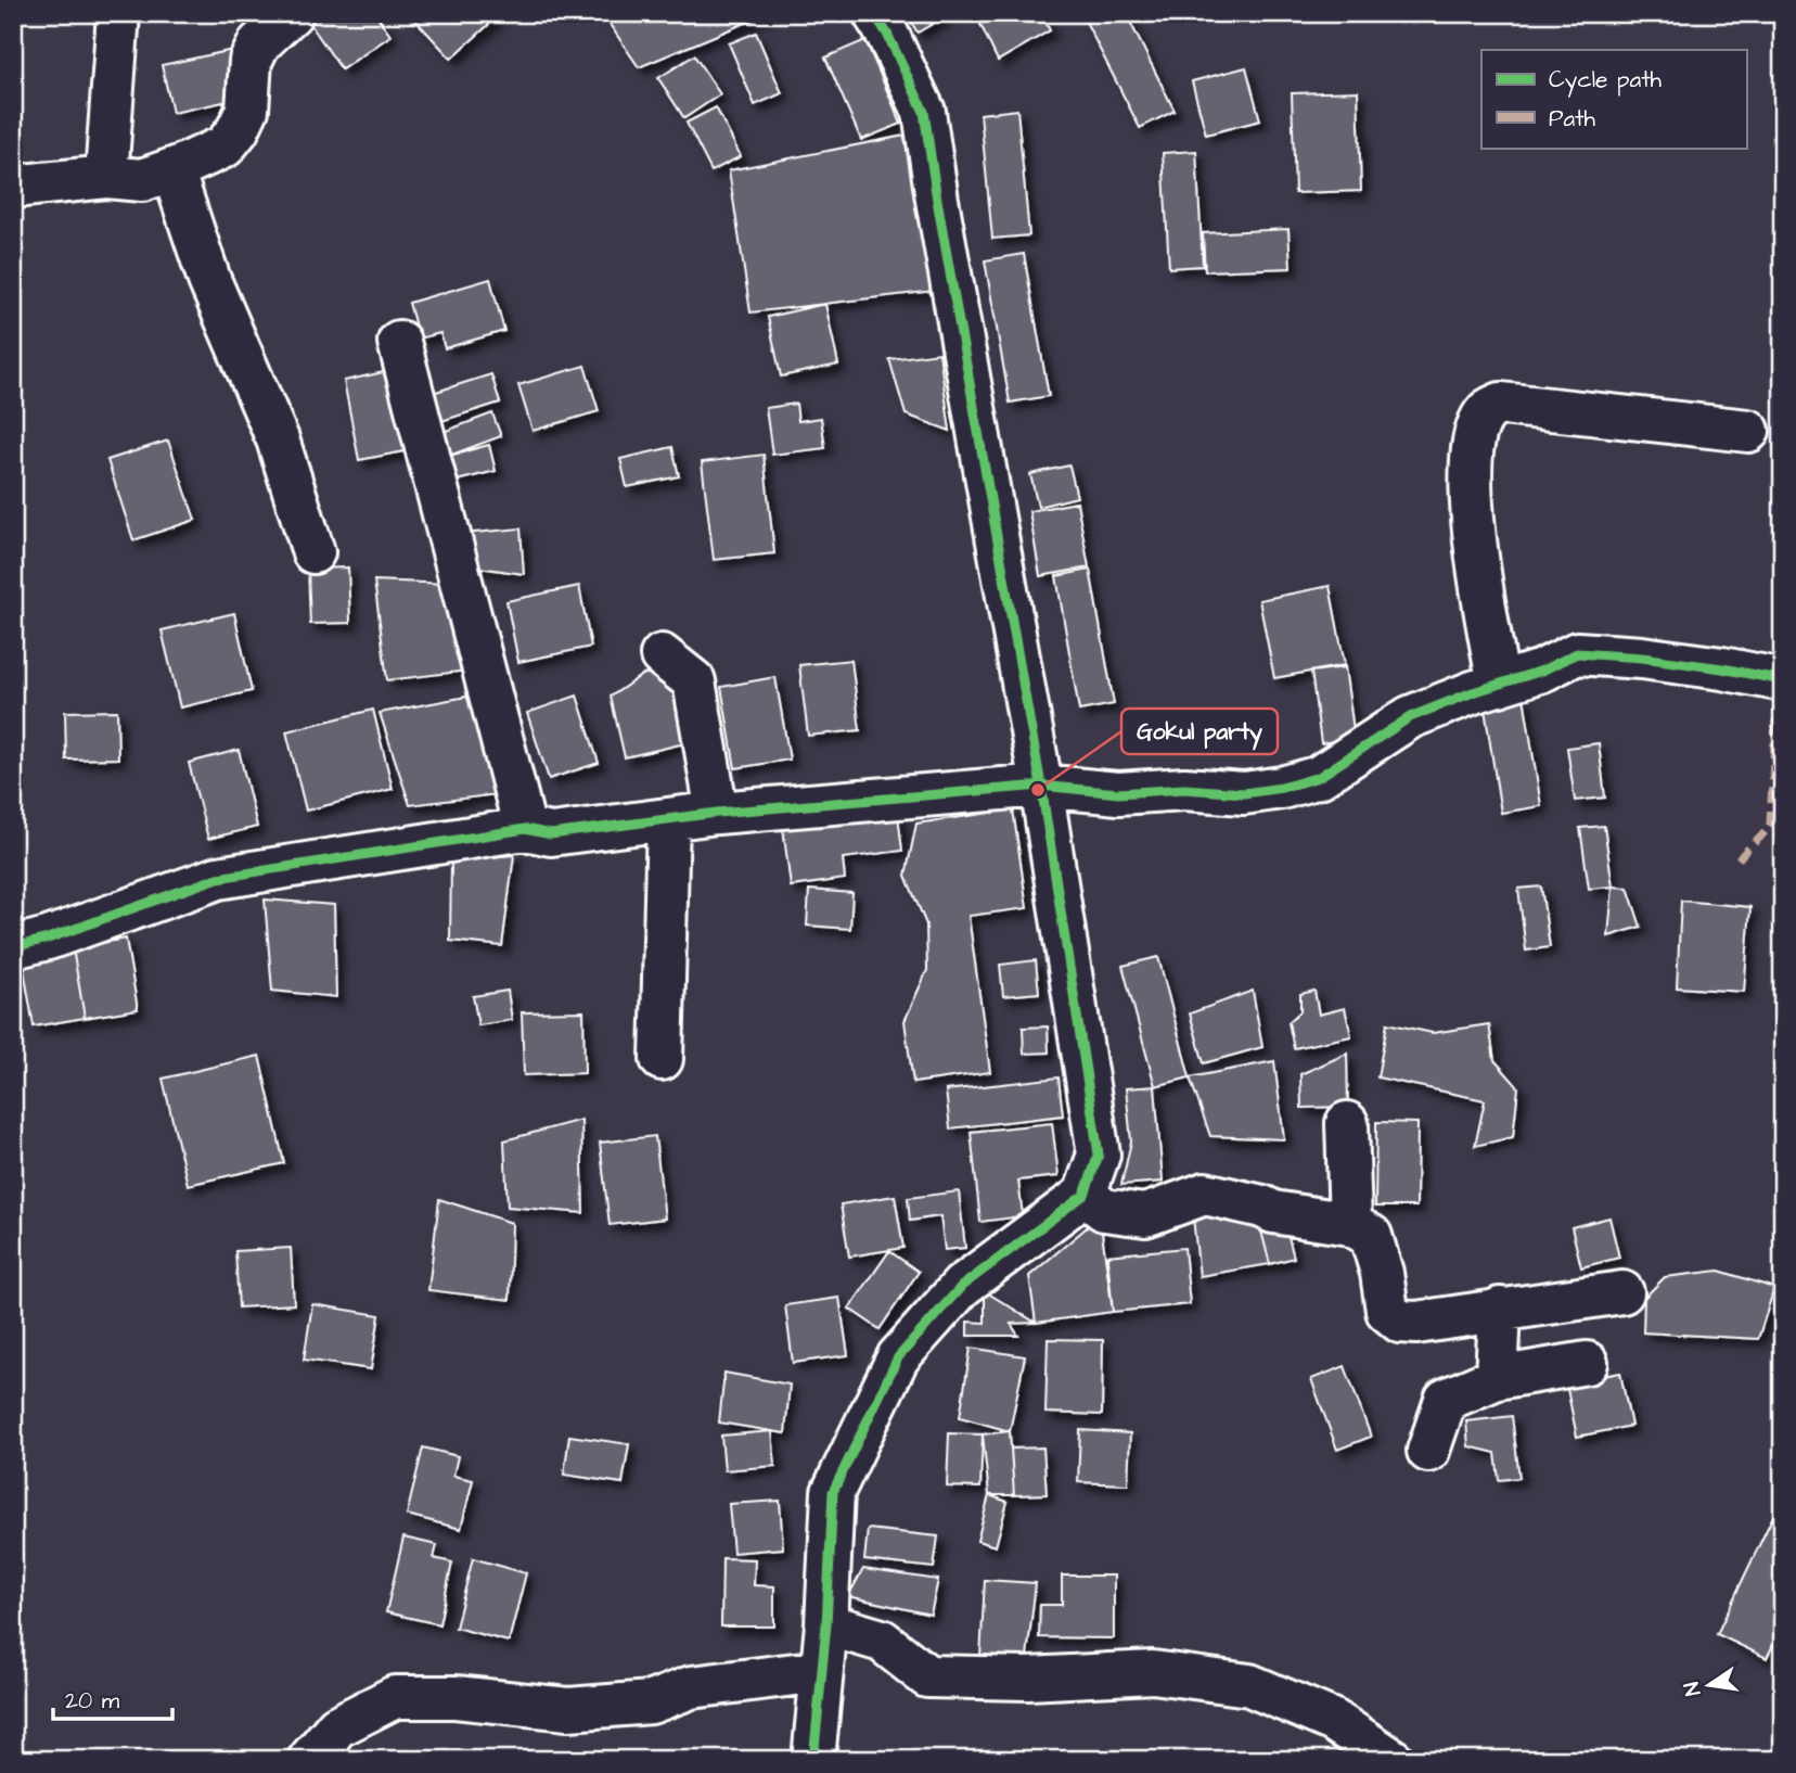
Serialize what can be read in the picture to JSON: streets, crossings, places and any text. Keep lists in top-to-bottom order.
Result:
{
  "places": ["Gokul party"],
  "legend": ["Cycle path", "Path"],
  "scale_bar": "20 m",
  "north": "left"
}
